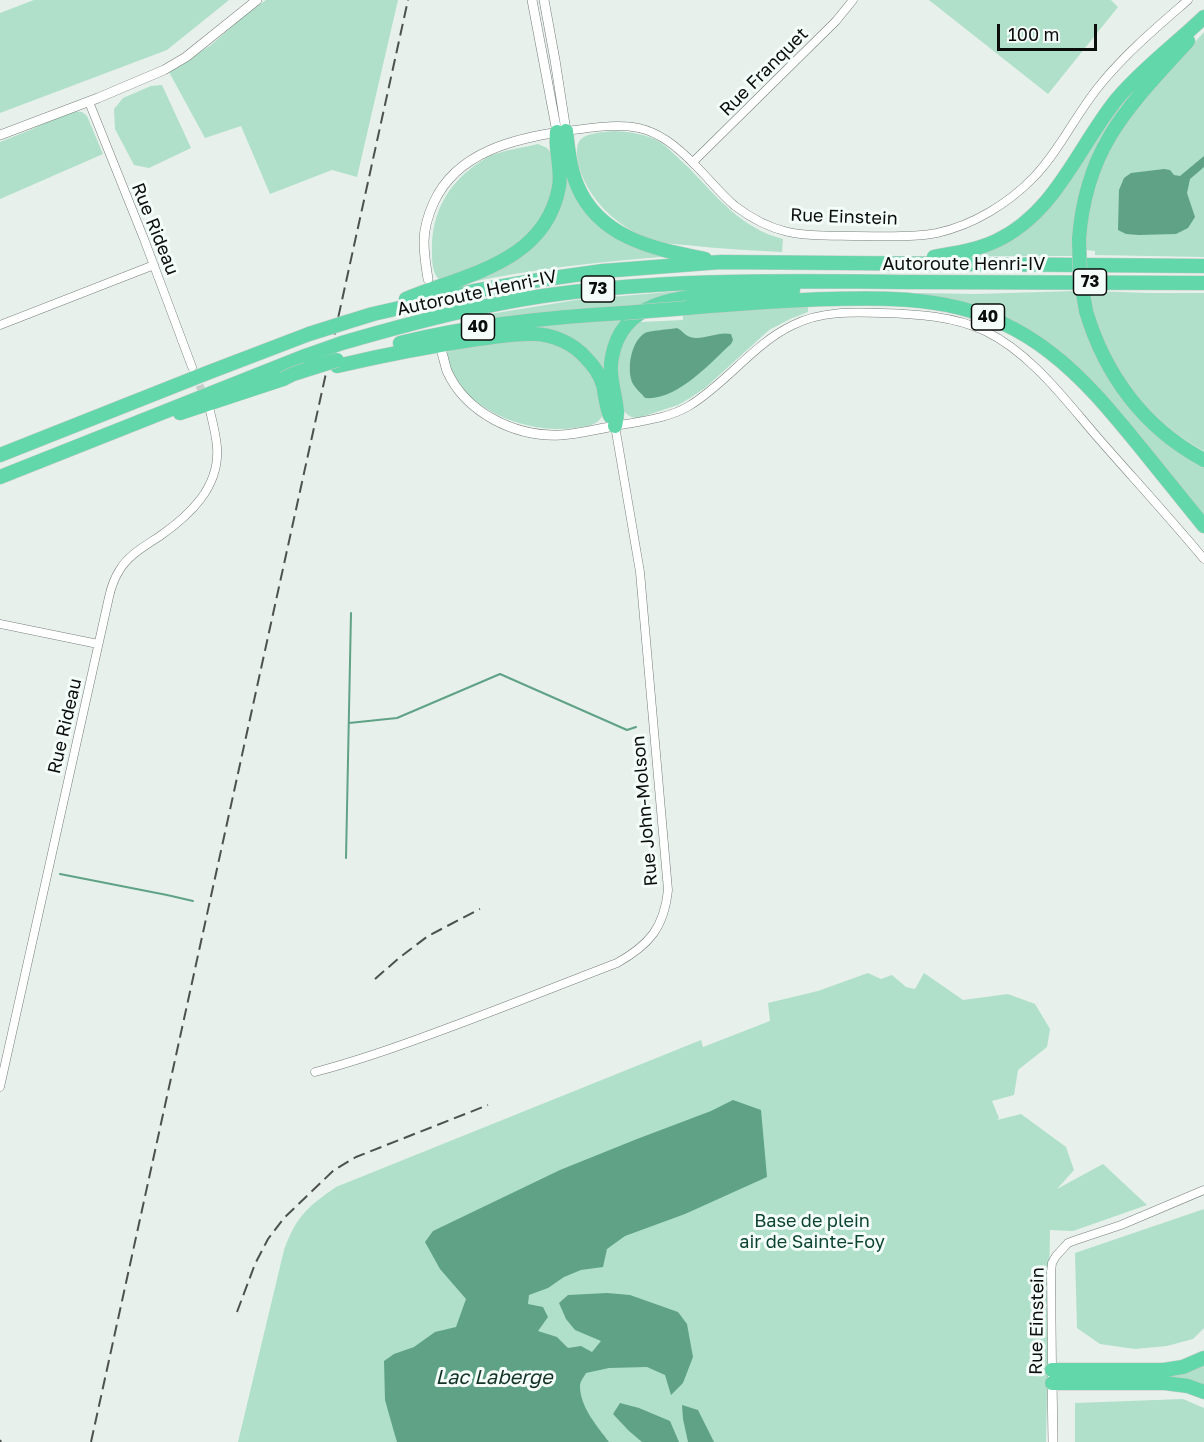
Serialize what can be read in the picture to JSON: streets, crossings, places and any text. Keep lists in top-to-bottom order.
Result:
{
  "streets": {
    "highway": ["Autoroute Henri-IV", "73", "40"],
    "street": [
      "Rue Franquet",
      "Rue Einstein",
      "Rue Rideau",
      "Rue John-Molson"
    ]
  },
  "crossings": [
    ["Rue Franquet", "Rue Einstein"],
    ["Autoroute Henri-IV", "40"]
  ],
  "water": ["Lac Laberge"],
  "parks": ["Base de plein air de Sainte-Foy"],
  "scale_bar": "100 m"
}
